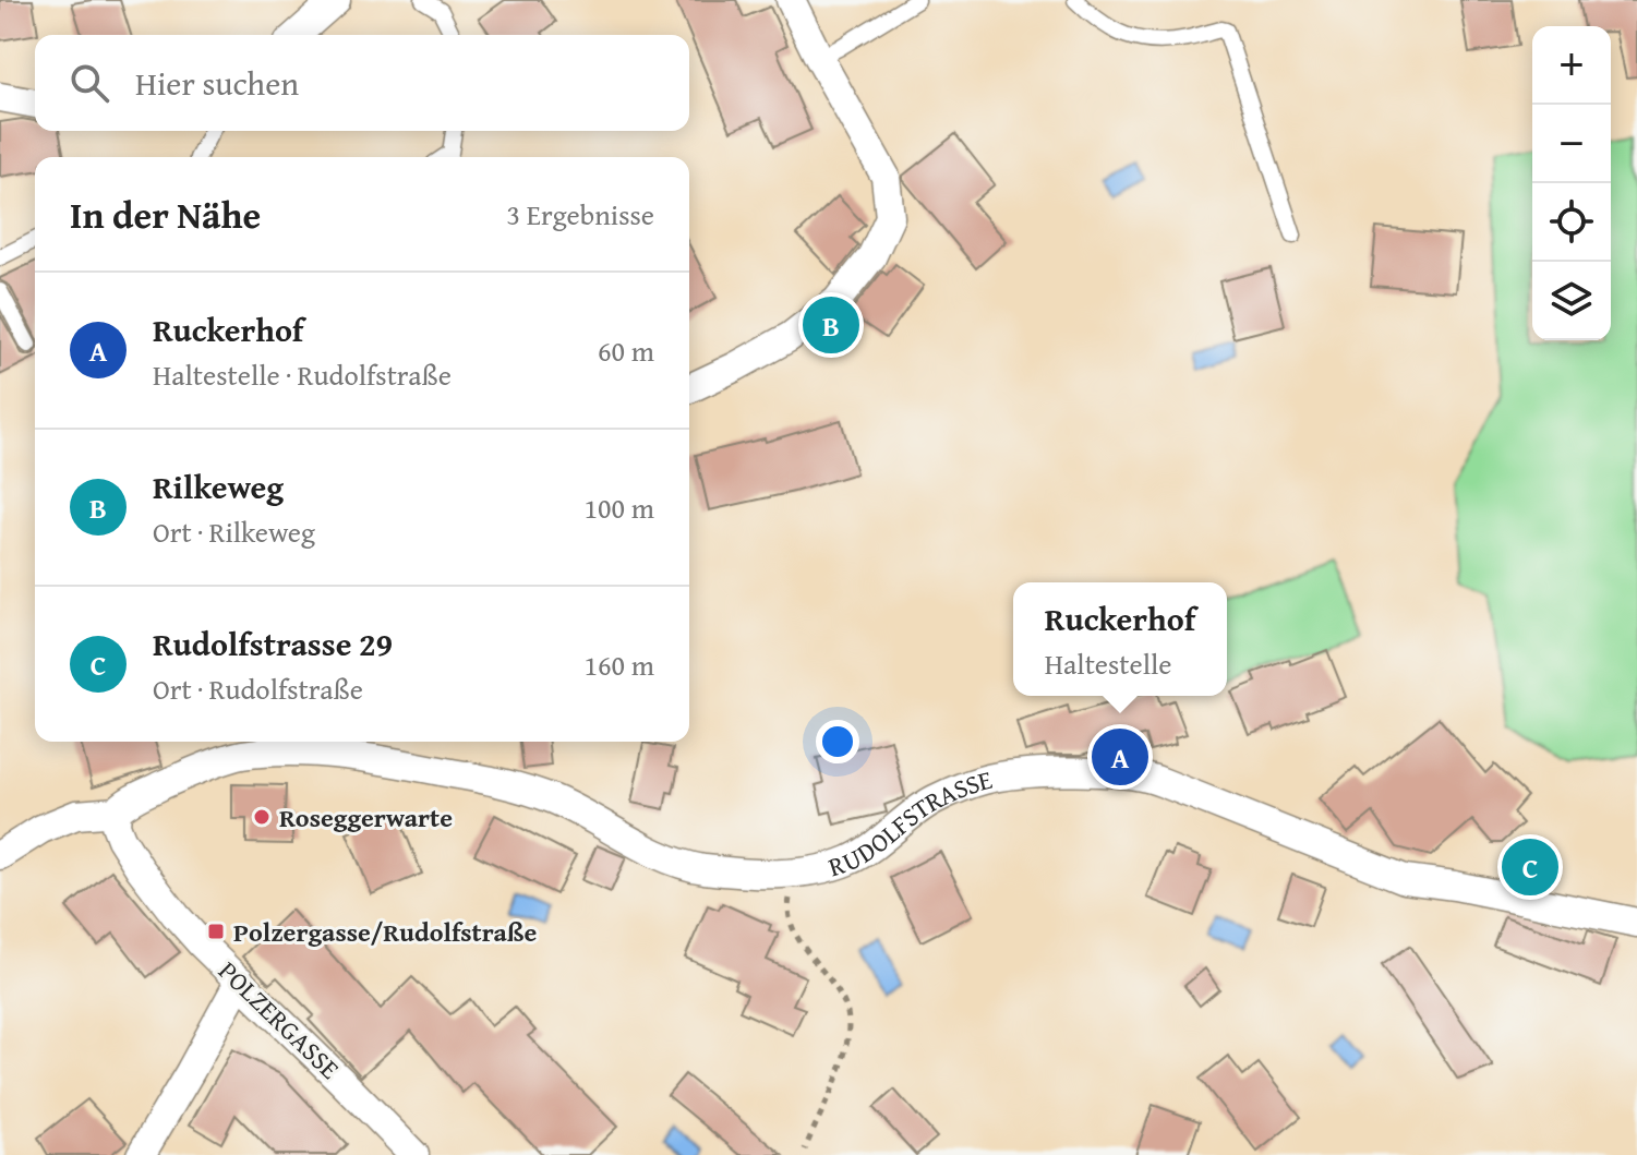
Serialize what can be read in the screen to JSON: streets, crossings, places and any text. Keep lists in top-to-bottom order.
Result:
{
  "streets": {
    "street": ["RUDOLFSTRASSE", "POLZERGASSE"]
  },
  "crossings": [
    ["RUDOLFSTRASSE", "POLZERGASSE"]
  ],
  "places": {
    "other": ["Roseggerwarte"],
    "transit": ["Polzergasse/Rudolfstraße"]
  },
  "page": {
    "map_buttons": ["+", "−"],
    "search": "Hier suchen",
    "heading": ["In der Nähe", "3 Ergebnisse"],
    "list": [
      {
        "mark": "A",
        "name": "Ruckerhof",
        "note": "Haltestelle · Rudolfstraße",
        "value": "60 m"
      },
      {
        "mark": "B",
        "name": "Rilkeweg",
        "note": "Ort · Rilkeweg",
        "value": "100 m"
      },
      {
        "mark": "C",
        "name": "Rudolfstrasse 29",
        "note": "Ort · Rudolfstraße",
        "value": "160 m"
      }
    ],
    "pins": ["B", "A", "C"],
    "popup": ["Ruckerhof", "Haltestelle"]
  }
}
